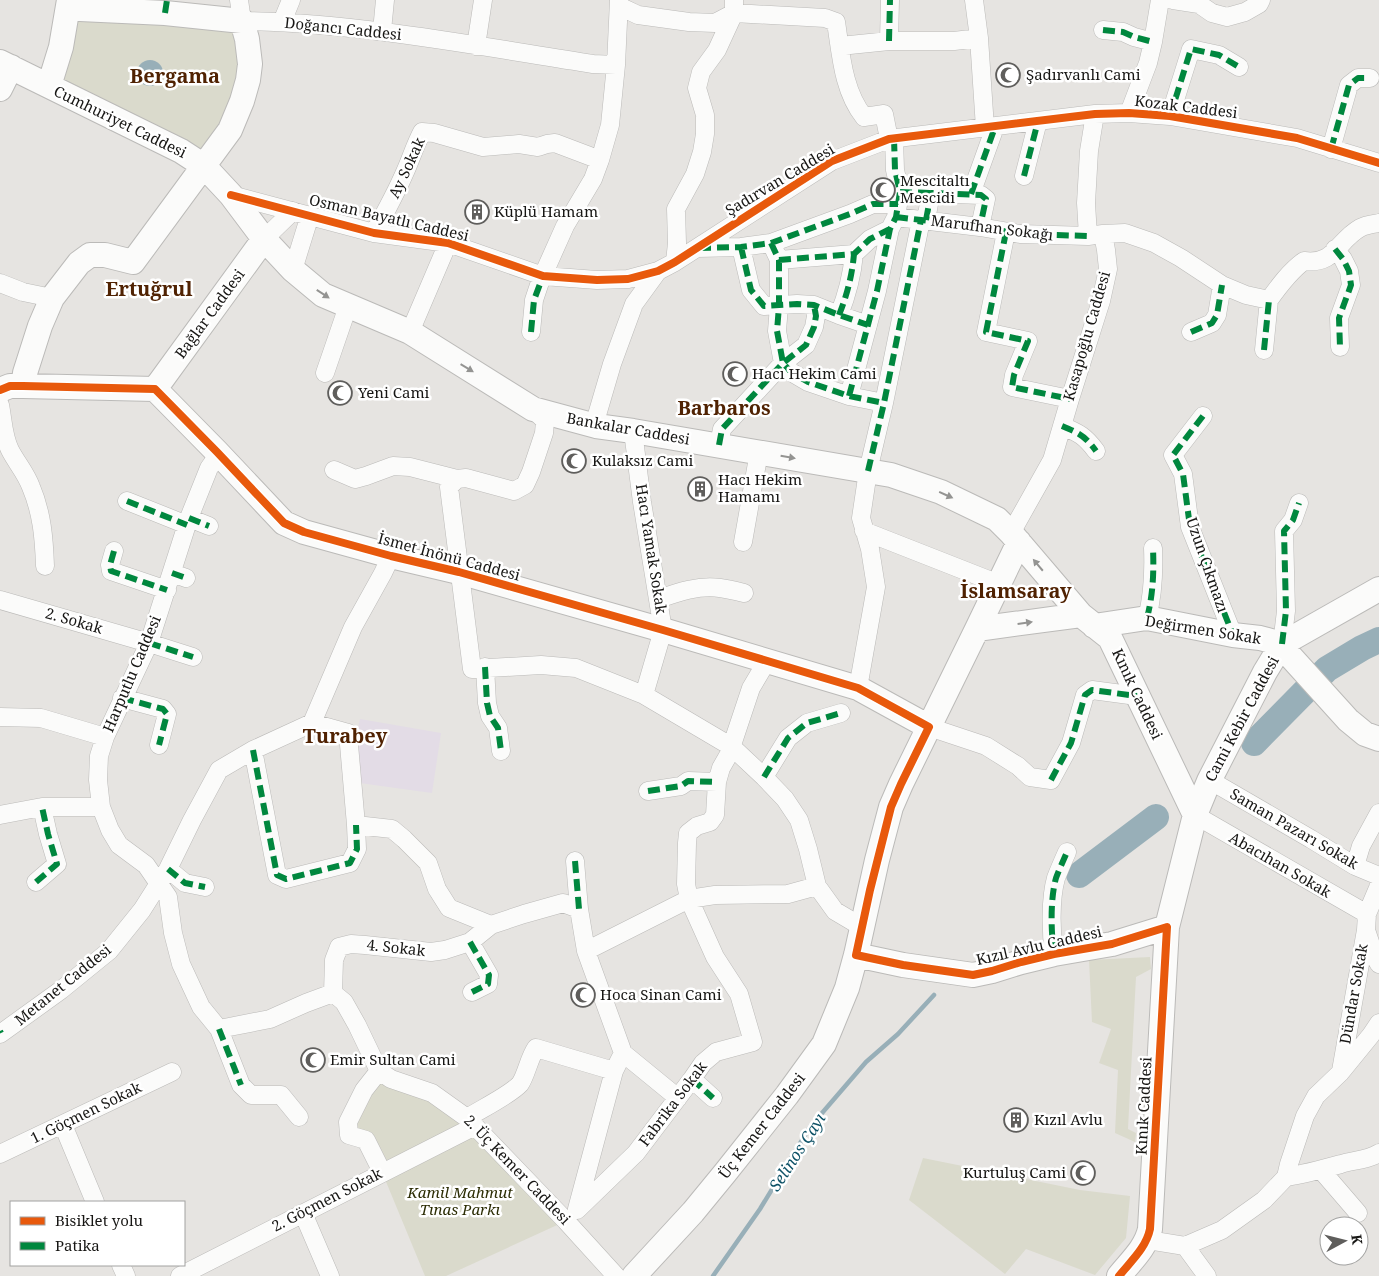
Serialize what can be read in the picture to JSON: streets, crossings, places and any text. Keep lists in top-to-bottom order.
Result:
{
  "streets": {
    "main road": [
      "Doğancı Caddesi",
      "Cumhuriyet Caddesi",
      "Bağlar Caddesi",
      "Bankalar Caddesi",
      "İsmet İnönü Caddesi",
      "Değirmen Sokak",
      "Kınık Caddesi",
      "Cami Kebir Caddesi",
      "Kızıl Avlu Caddesi",
      "Üç Kemer Caddesi"
    ],
    "street": [
      "Kozak Caddesi",
      "Ay Sokak",
      "Şadırvan Caddesi",
      "Osman Bayatlı Caddesi",
      "Marufhan Sokağı",
      "Kasapoğlu Caddesi",
      "Hacı Yamak Sokak",
      "Uzun Çıkmazı",
      "2. Sokak",
      "Harputlu Caddesi",
      "Saman Pazarı Sokak",
      "Abacıhan Sokak",
      "4. Sokak",
      "Metanet Caddesi",
      "Dündar Sokak",
      "Fabrika Sokak",
      "1. Göçmen Sokak",
      "2. Üç Kemer Caddesi",
      "2. Göçmen Sokak"
    ]
  },
  "crossings": [
    ["Kozak Caddesi", "Şadırvan Caddesi"],
    ["Kozak Caddesi", "Kasapoğlu Caddesi"],
    ["Cumhuriyet Caddesi", "Osman Bayatlı Caddesi"],
    ["Cumhuriyet Caddesi", "Bankalar Caddesi"],
    ["Ay Sokak", "Osman Bayatlı Caddesi"],
    ["Şadırvan Caddesi", "Osman Bayatlı Caddesi"],
    ["Osman Bayatlı Caddesi", "Bankalar Caddesi"],
    ["Marufhan Sokağı", "Kasapoğlu Caddesi"],
    ["Bağlar Caddesi", "Bankalar Caddesi"],
    ["Bağlar Caddesi", "İsmet İnönü Caddesi"],
    ["Kasapoğlu Caddesi", "Bankalar Caddesi"],
    ["Kasapoğlu Caddesi", "Kınık Caddesi"],
    ["Kasapoğlu Caddesi", "Üç Kemer Caddesi"],
    ["Bankalar Caddesi", "Hacı Yamak Sokak"],
    ["Bankalar Caddesi", "Kınık Caddesi"],
    ["Bankalar Caddesi", "Üç Kemer Caddesi"],
    ["Hacı Yamak Sokak", "İsmet İnönü Caddesi"],
    ["İsmet İnönü Caddesi", "Harputlu Caddesi"],
    ["İsmet İnönü Caddesi", "Üç Kemer Caddesi"],
    ["Uzun Çıkmazı", "Değirmen Sokak"],
    ["2. Sokak", "Harputlu Caddesi"],
    ["Değirmen Sokak", "Kınık Caddesi"],
    ["Değirmen Sokak", "Cami Kebir Caddesi"],
    ["Harputlu Caddesi", "Metanet Caddesi"],
    ["Kınık Caddesi", "Cami Kebir Caddesi"],
    ["Kınık Caddesi", "Abacıhan Sokak"],
    ["Kınık Caddesi", "Kızıl Avlu Caddesi"],
    ["Kınık Caddesi", "Üç Kemer Caddesi"],
    ["Cami Kebir Caddesi", "Saman Pazarı Sokak"],
    ["Cami Kebir Caddesi", "Abacıhan Sokak"],
    ["Abacıhan Sokak", "Dündar Sokak"],
    ["Kızıl Avlu Caddesi", "Üç Kemer Caddesi"],
    ["Fabrika Sokak", "2. Üç Kemer Caddesi"],
    ["2. Üç Kemer Caddesi", "2. Göçmen Sokak"]
  ],
  "one_way": ["Bankalar Caddesi"],
  "districts": [
    "Bergama",
    "Ertuğrul",
    "Barbaros",
    "İslamsaray",
    "Turabey"
  ],
  "water": ["Selinos Çayı"],
  "parks": ["Kamil Mahmut Tınas Parkı"],
  "places": {
    "mosque": [
      "Şadırvanlı Cami",
      "Mescitaltı Mescidi",
      "Hacı Hekim Cami",
      "Yeni Cami",
      "Kulaksız Cami",
      "Hoca Sinan Cami",
      "Emir Sultan Cami",
      "Kurtuluş Cami"
    ],
    "building": ["Küplü Hamam", "Hacı Hekim Hamamı", "Kızıl Avlu"]
  },
  "legend": ["Bisiklet yolu", "Patika"],
  "north": "right"
}
